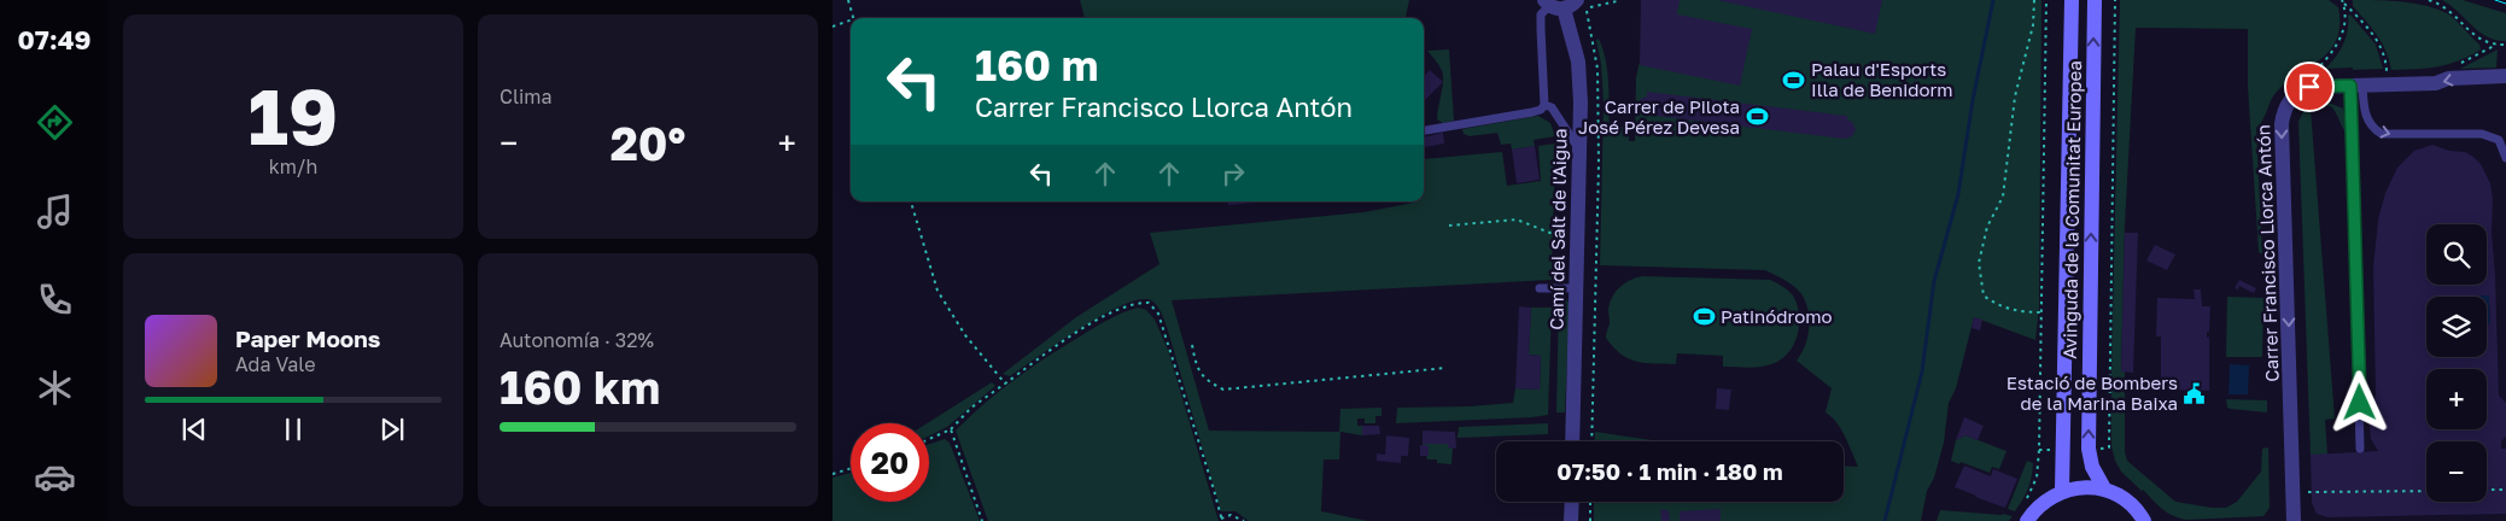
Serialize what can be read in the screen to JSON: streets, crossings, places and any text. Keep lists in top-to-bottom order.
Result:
{
  "streets": {
    "main road": ["Avinguda de la Comunitat Europea"],
    "street": ["Camí del Salt de l'Aigua", "Carrer Francisco Llorca Antón"]
  },
  "one_way": ["Carrer Francisco Llorca Antón"],
  "places": {
    "sports": ["Palau d'Esports Illa de Benidorm", "Carrer de Pilota José Pérez Devesa", "Patinódromo"],
    "public building": ["Estació de Bombers de la Marina Baixa"]
  },
  "page": {
    "tabs": "07:49",
    "tile": [
      ["19", "km/h"],
      "Clima",
      ["Autonomía · 32%", "160 km"]
    ],
    "turn": ["160 m", "Carrer Francisco Llorca Antón"],
    "heat": ["−", "20°", "+"],
    "map_buttons": ["+", "−"],
    "song": ["Paper Moons", "Ada Vale"],
    "limit": "20",
    "trip": "07:50 · 1 min · 180 m"
  }
}
